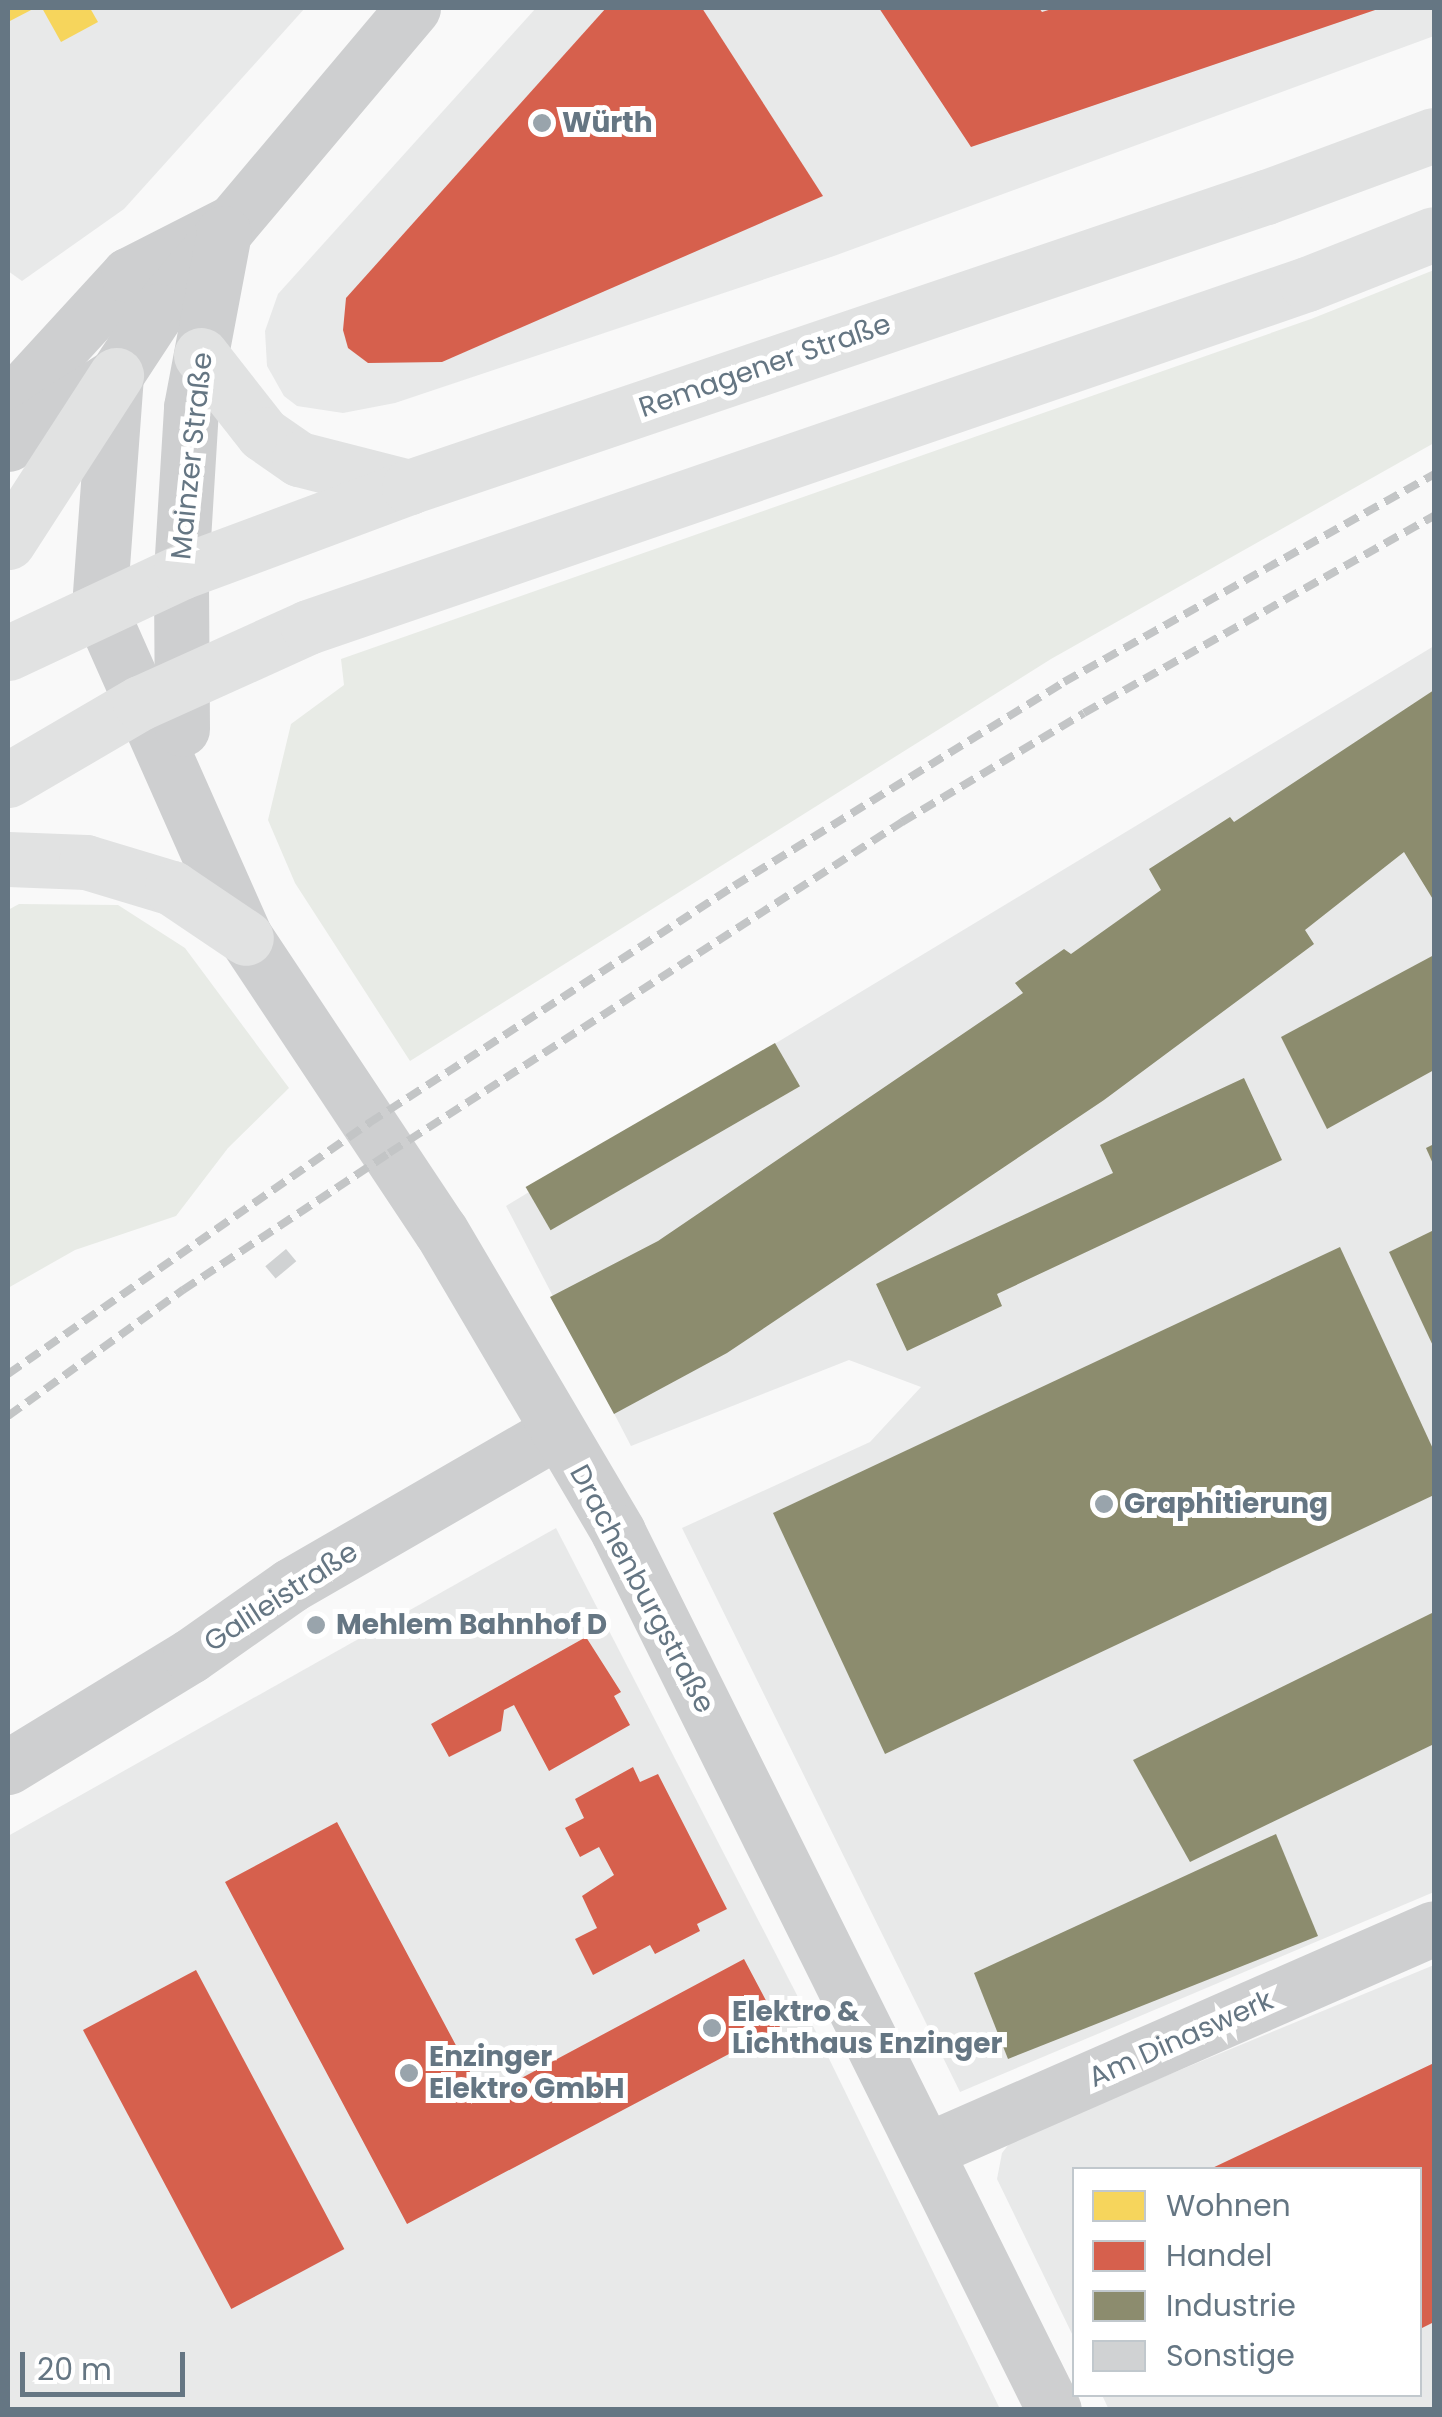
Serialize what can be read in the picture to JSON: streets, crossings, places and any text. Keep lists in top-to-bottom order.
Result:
{
  "streets": {
    "main road": ["Remagener Straße"],
    "street": [
      "Mainzer Straße",
      "Drachenburgstraße",
      "Galileistraße",
      "Am Dinaswerk"
    ]
  },
  "crossings": [
    ["Remagener Straße", "Mainzer Straße"],
    ["Mainzer Straße", "Drachenburgstraße"],
    ["Drachenburgstraße", "Galileistraße"],
    ["Drachenburgstraße", "Am Dinaswerk"]
  ],
  "places": [
    "Würth",
    "Graphitierung",
    "Mehlem Bahnhof D",
    "Elektro & Lichthaus Enzinger",
    "Enzinger Elektro GmbH"
  ],
  "legend": [
    "Wohnen",
    "Handel",
    "Industrie",
    "Sonstige"
  ],
  "scale_bar": "20 m"
}
